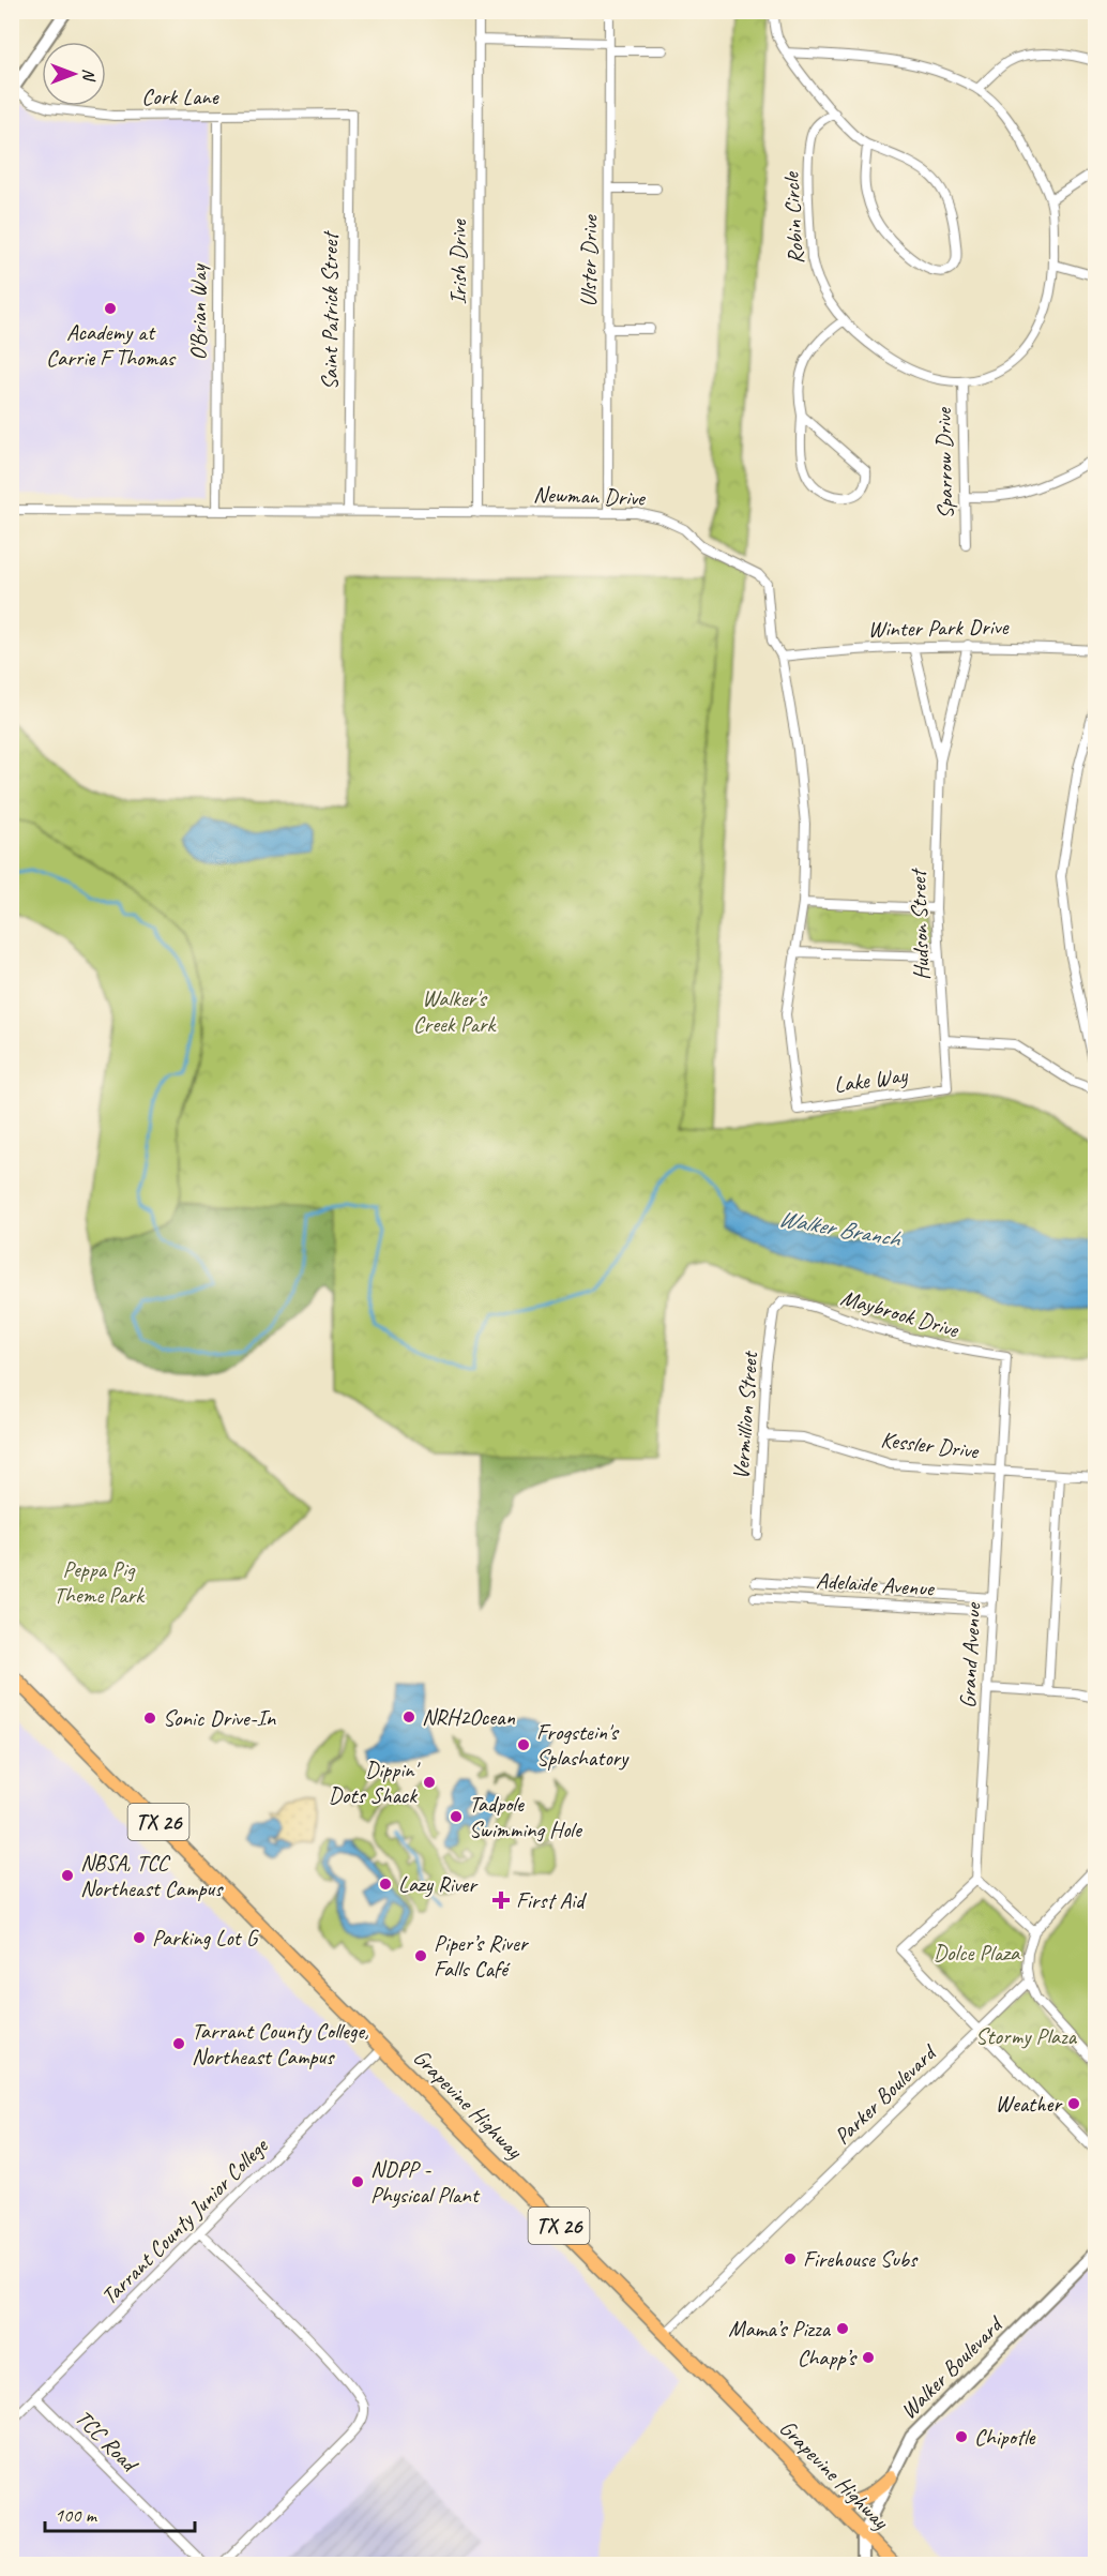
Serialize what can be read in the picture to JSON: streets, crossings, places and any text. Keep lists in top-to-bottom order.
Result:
{
  "streets": {
    "main road": ["TX 26", "Grapevine Highway"],
    "street": [
      "Cork Lane",
      "Robin Circle",
      "Ulster Drive",
      "Irish Drive",
      "Saint Patrick Street",
      "O'Brian Way",
      "Sparrow Drive",
      "Newman Drive",
      "Winter Park Drive",
      "Hudson Street",
      "Lake Way",
      "Maybrook Drive",
      "Vermillion Street",
      "Kessler Drive",
      "Adelaide Avenue",
      "Grand Avenue",
      "Parker Boulevard",
      "Tarrant County Junior College",
      "Walker Boulevard",
      "TCC Road"
    ]
  },
  "crossings": [
    ["Cork Lane", "Saint Patrick Street"],
    ["Cork Lane", "O'Brian Way"],
    ["Robin Circle", "Sparrow Drive"],
    ["Ulster Drive", "Newman Drive"],
    ["Irish Drive", "Newman Drive"],
    ["Saint Patrick Street", "Newman Drive"],
    ["O'Brian Way", "Newman Drive"],
    ["Newman Drive", "Winter Park Drive"],
    ["Newman Drive", "Lake Way"],
    ["Winter Park Drive", "Hudson Street"],
    ["Hudson Street", "Lake Way"],
    ["Maybrook Drive", "Vermillion Street"],
    ["Maybrook Drive", "Grand Avenue"],
    ["Vermillion Street", "Kessler Drive"],
    ["Kessler Drive", "Grand Avenue"],
    ["Adelaide Avenue", "Grand Avenue"],
    ["Parker Boulevard", "Grapevine Highway"],
    ["Grapevine Highway", "Tarrant County Junior College"],
    ["Grapevine Highway", "Walker Boulevard"],
    ["Tarrant County Junior College", "TCC Road"]
  ],
  "water": ["Walker Branch"],
  "parks": [
    "Walker's Creek Park",
    "Peppa Pig Theme Park",
    "Dolce Plaza",
    "Stormy Plaza"
  ],
  "places": {
    "other": [
      "Academy at Carrie F Thomas",
      "NRH2Ocean",
      "Sonic Drive-In",
      "Frogstein's Splashatory",
      "Dippin' Dots Shack",
      "Tadpole Swimming Hole",
      "NBSA, TCC Northeast Campus",
      "Lazy River",
      "Parking Lot G",
      "Piper’s River Falls Café",
      "Tarrant County College, Northeast Campus",
      "Weather",
      "NDPP - Physical Plant",
      "Firehouse Subs",
      "Mama’s Pizza",
      "Chapp’s",
      "Chipotle"
    ],
    "health": ["First Aid"]
  },
  "scale_bar": "100 m",
  "north": "right"
}
